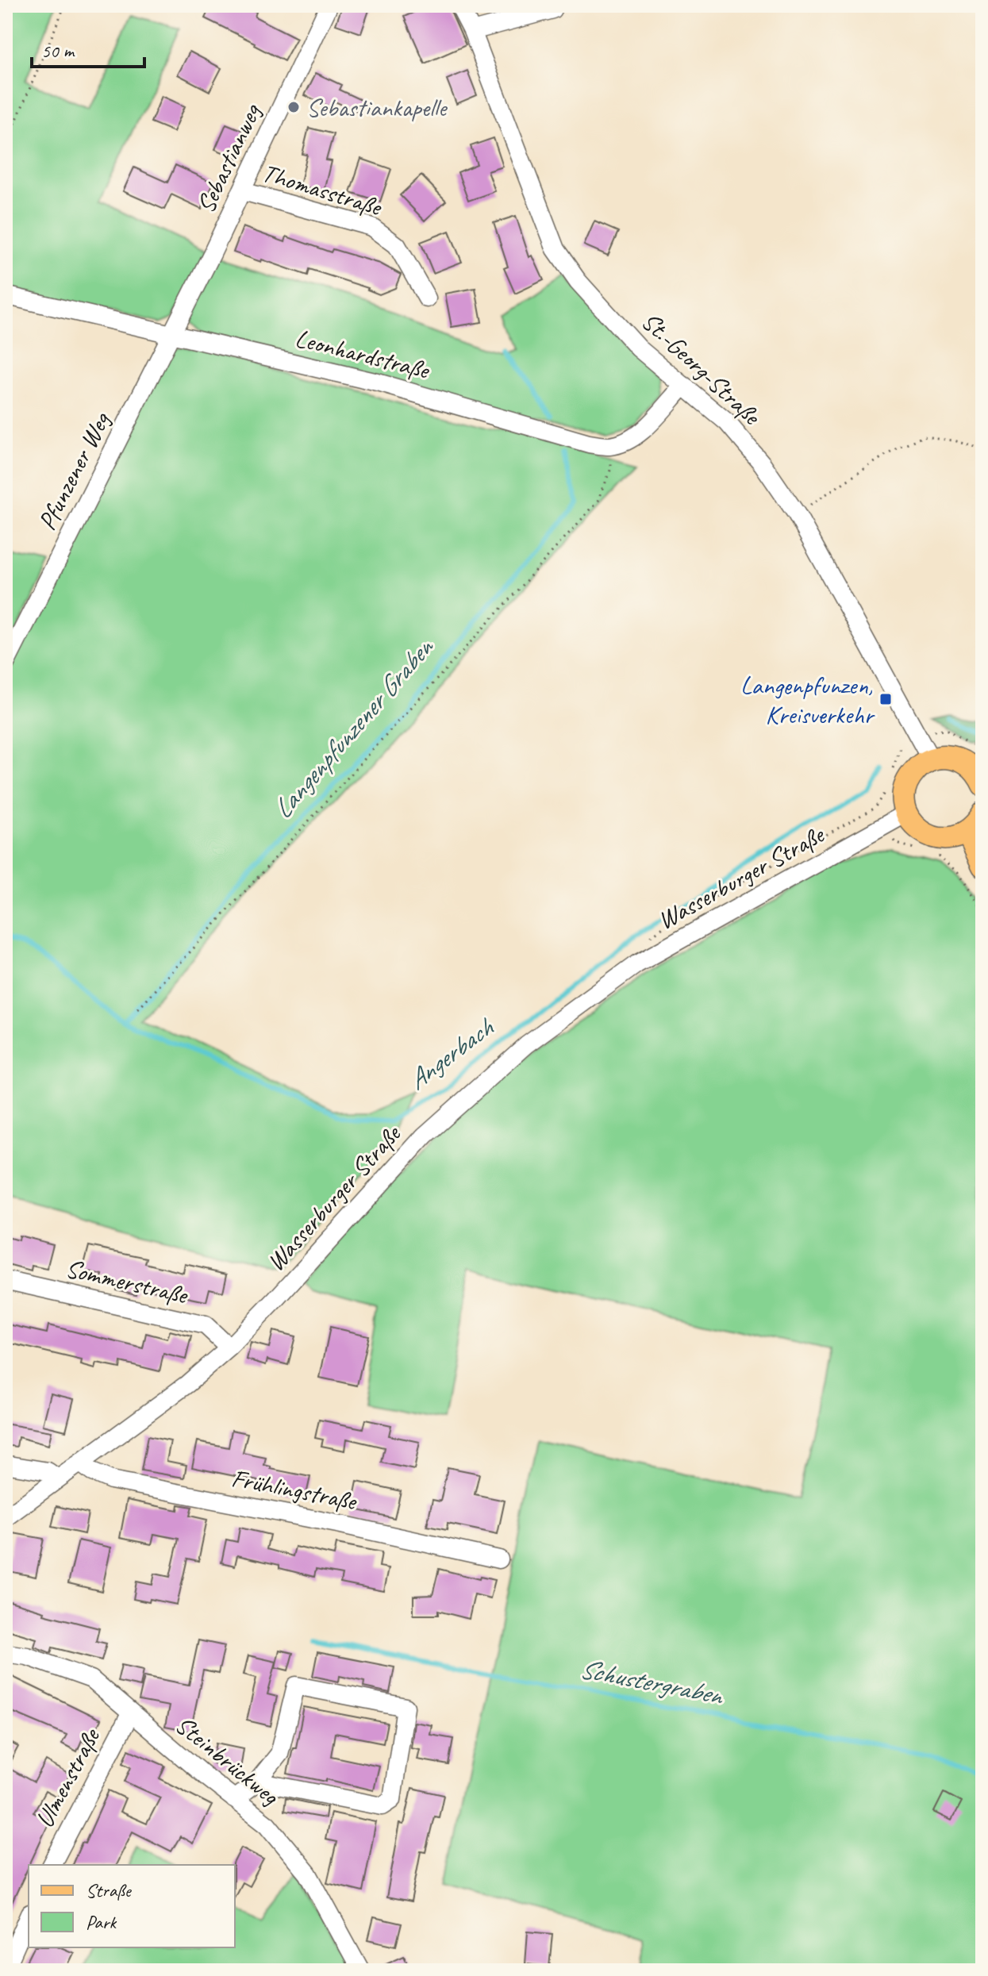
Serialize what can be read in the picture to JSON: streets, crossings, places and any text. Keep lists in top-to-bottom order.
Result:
{
  "streets": {
    "street": [
      "Sebastianweg",
      "Thomasstraße",
      "Leonhardstraße",
      "St.-Georg-Straße",
      "Pfunzener Weg",
      "Wasserburger Straße",
      "Sommerstraße",
      "Frühlingstraße",
      "Steinbrückweg",
      "Ulmenstraße"
    ]
  },
  "crossings": [
    ["Sebastianweg", "Thomasstraße"],
    ["Sebastianweg", "Leonhardstraße"],
    ["Sebastianweg", "Pfunzener Weg"],
    ["Leonhardstraße", "Pfunzener Weg"],
    ["Wasserburger Straße", "Sommerstraße"],
    ["Wasserburger Straße", "Frühlingstraße"],
    ["Steinbrückweg", "Ulmenstraße"]
  ],
  "water": ["Langenpfunzener Graben", "Angerbach", "Schustergraben"],
  "places": {
    "other": ["Sebastiankapelle"],
    "transit": ["Langenpfunzen, Kreisverkehr"]
  },
  "legend": ["Straße", "Park"],
  "scale_bar": "50 m"
}
